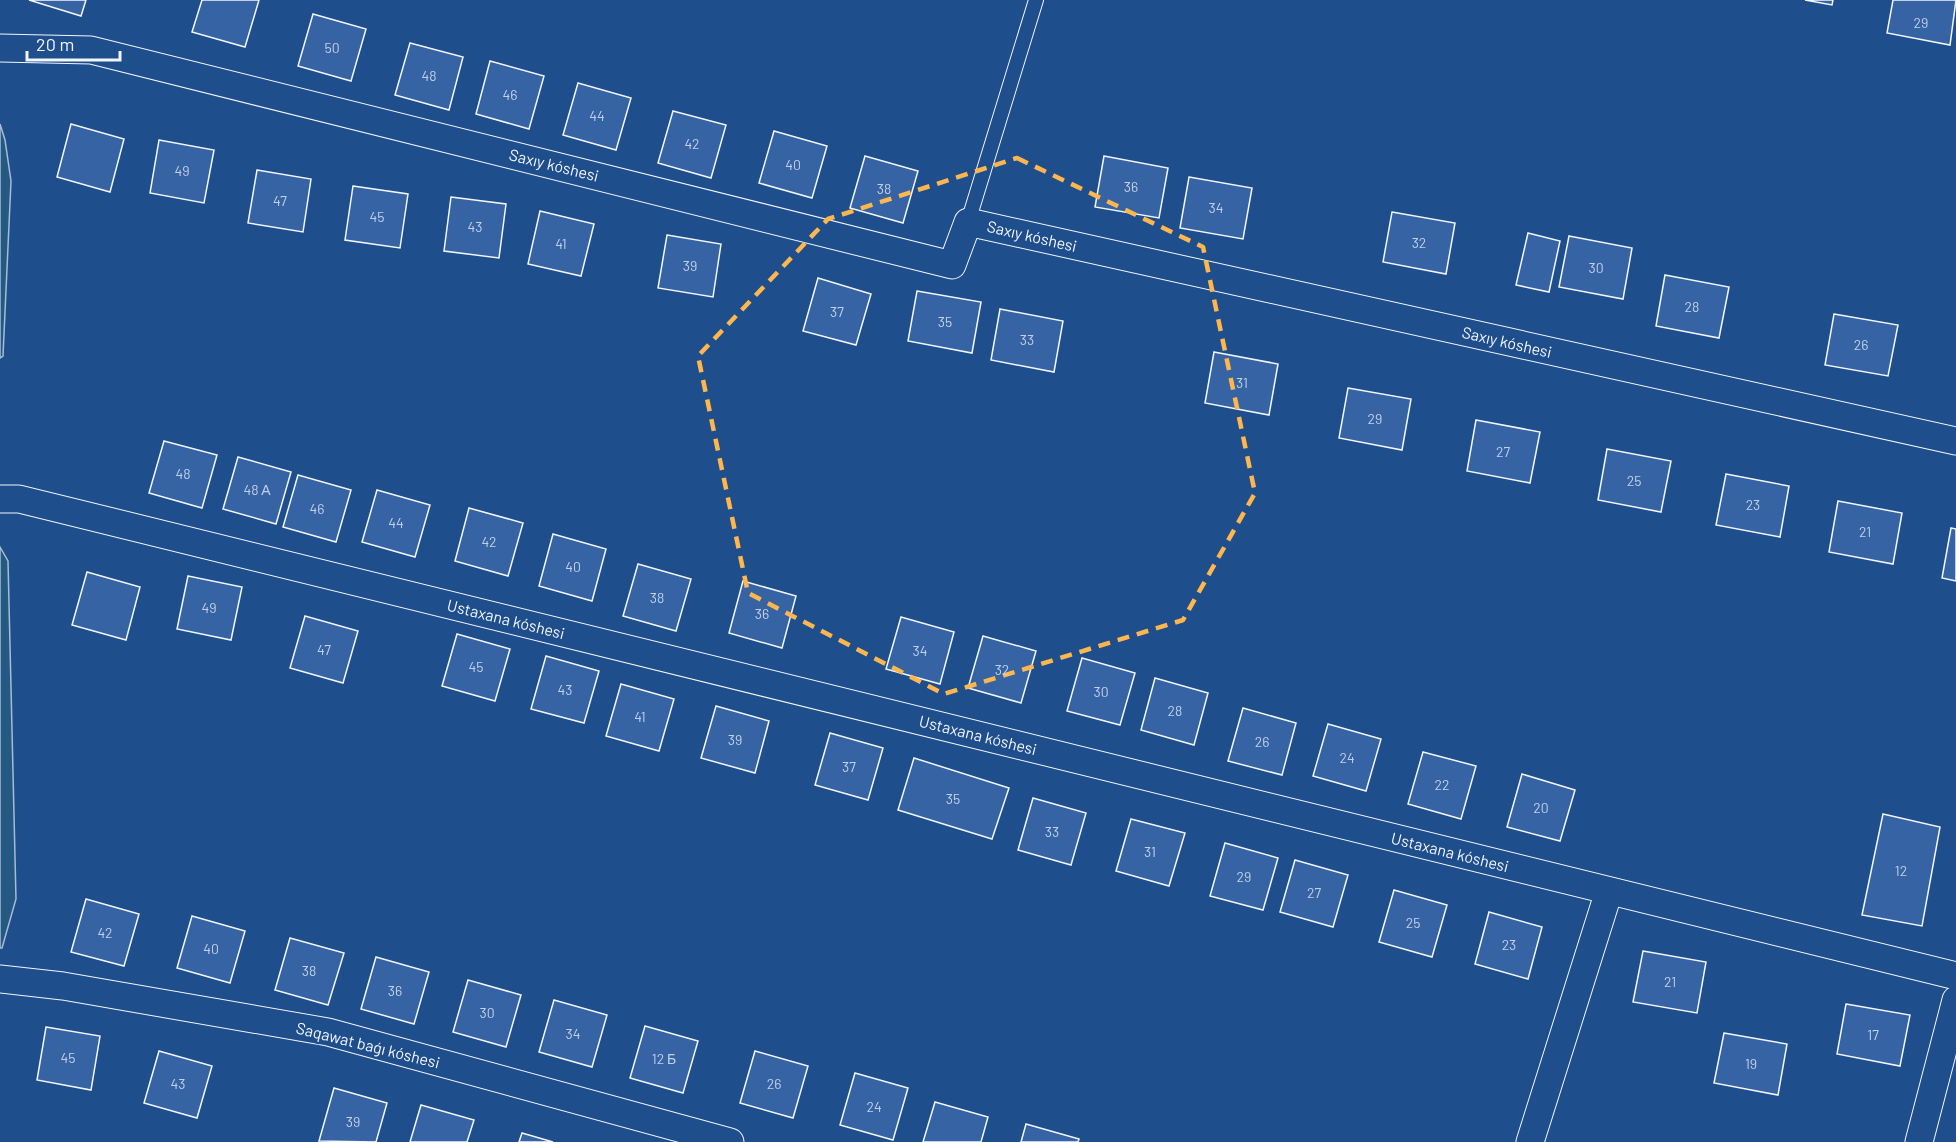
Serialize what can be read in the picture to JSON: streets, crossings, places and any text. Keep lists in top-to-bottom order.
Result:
{
  "streets": {
    "street": ["Saxıy kóshesi", "Ustaxana kóshesi", "Saqawat baǵı kóshesi"]
  },
  "house_numbers": [
    "29",
    "50",
    "48",
    "46",
    "44",
    "42",
    "40",
    "49",
    "36",
    "38",
    "47",
    "34",
    "45",
    "43",
    "32",
    "41",
    "39",
    "30",
    "28",
    "37",
    "35",
    "33",
    "26",
    "31",
    "29",
    "27",
    "48",
    "25",
    "48 А",
    "23",
    "46",
    "44",
    "21",
    "42",
    "40",
    "38",
    "49",
    "36",
    "47",
    "34",
    "45",
    "32",
    "43",
    "30",
    "28",
    "41",
    "39",
    "26",
    "24",
    "37",
    "22",
    "35",
    "20",
    "33",
    "31",
    "12",
    "29",
    "27",
    "25",
    "42",
    "23",
    "40",
    "38",
    "21",
    "36",
    "30",
    "34",
    "17",
    "45",
    "12 Б",
    "19",
    "43",
    "26",
    "24",
    "39"
  ],
  "scale_bar": "20 m"
}
